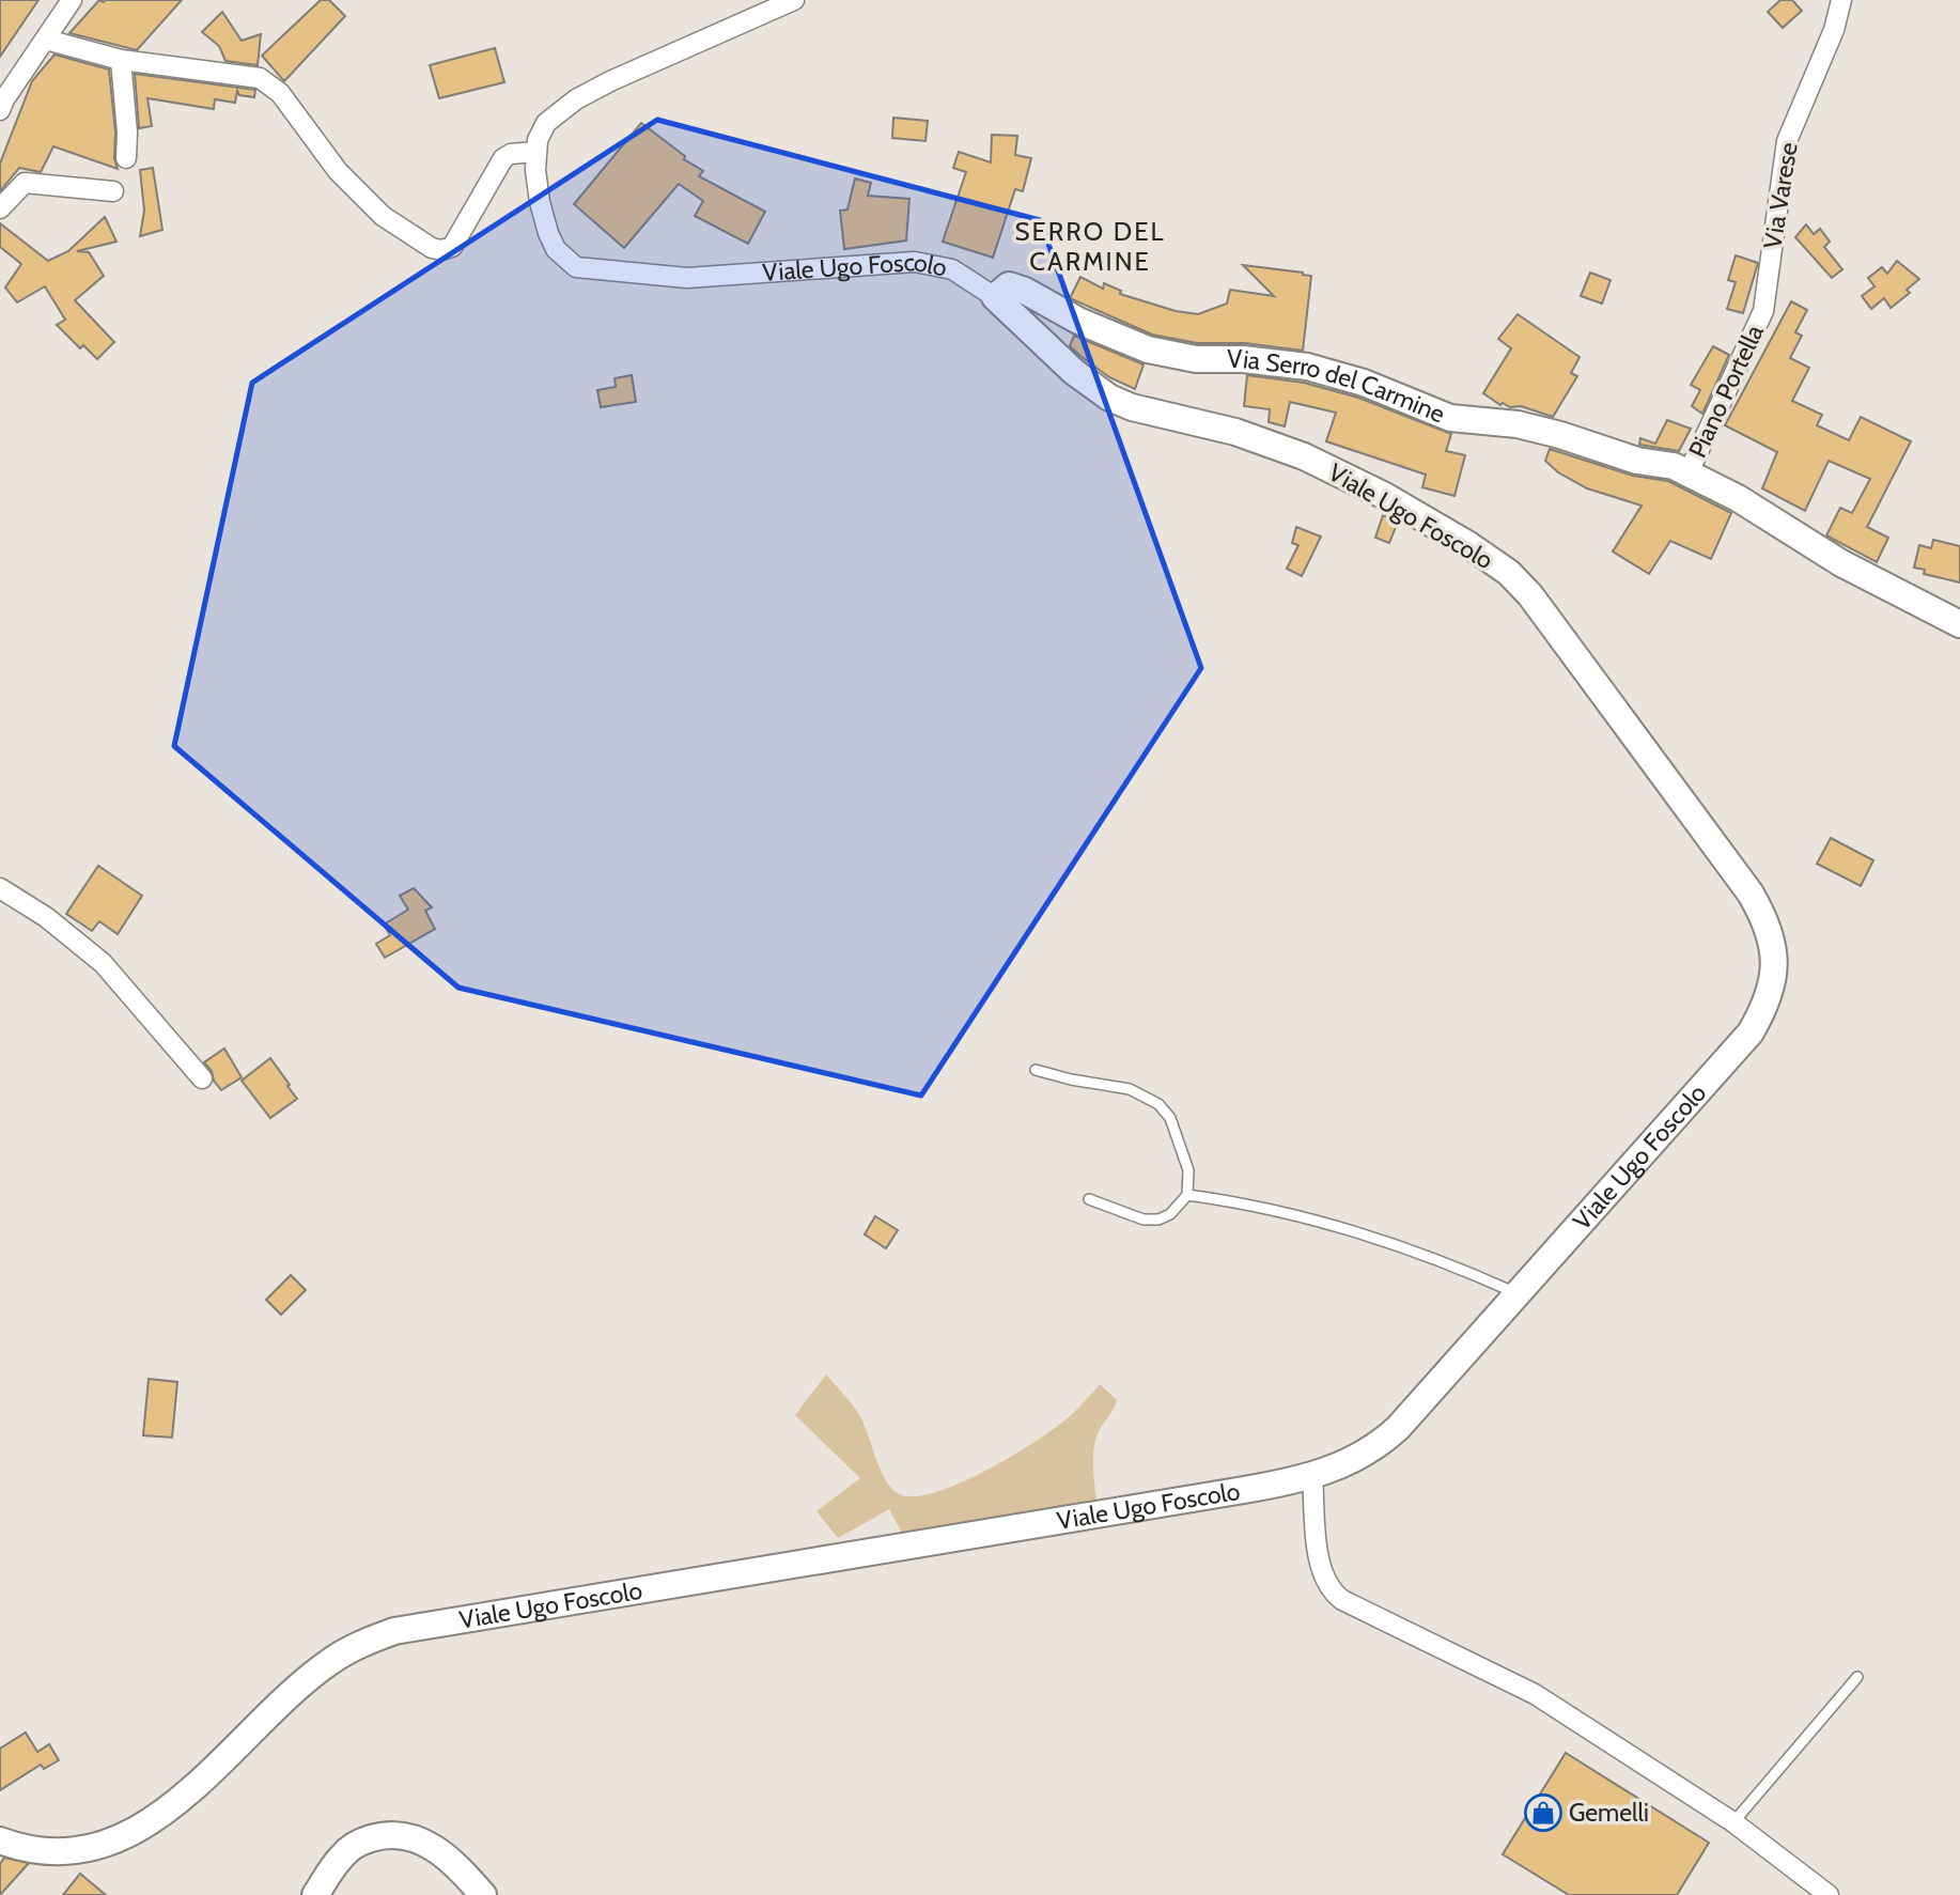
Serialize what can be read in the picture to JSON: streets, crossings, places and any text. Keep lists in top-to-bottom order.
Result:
{
  "streets": {
    "street": [
      "Via Varese",
      "Viale Ugo Foscolo",
      "Via Serro del Carmine",
      "Piano Portella"
    ]
  },
  "crossings": [
    ["Via Varese", "Piano Portella"],
    ["Viale Ugo Foscolo", "Via Serro del Carmine"],
    ["Via Serro del Carmine", "Piano Portella"]
  ],
  "districts": ["SERRO DEL CARMINE"],
  "places": {
    "shop": ["Gemelli"]
  }
}
